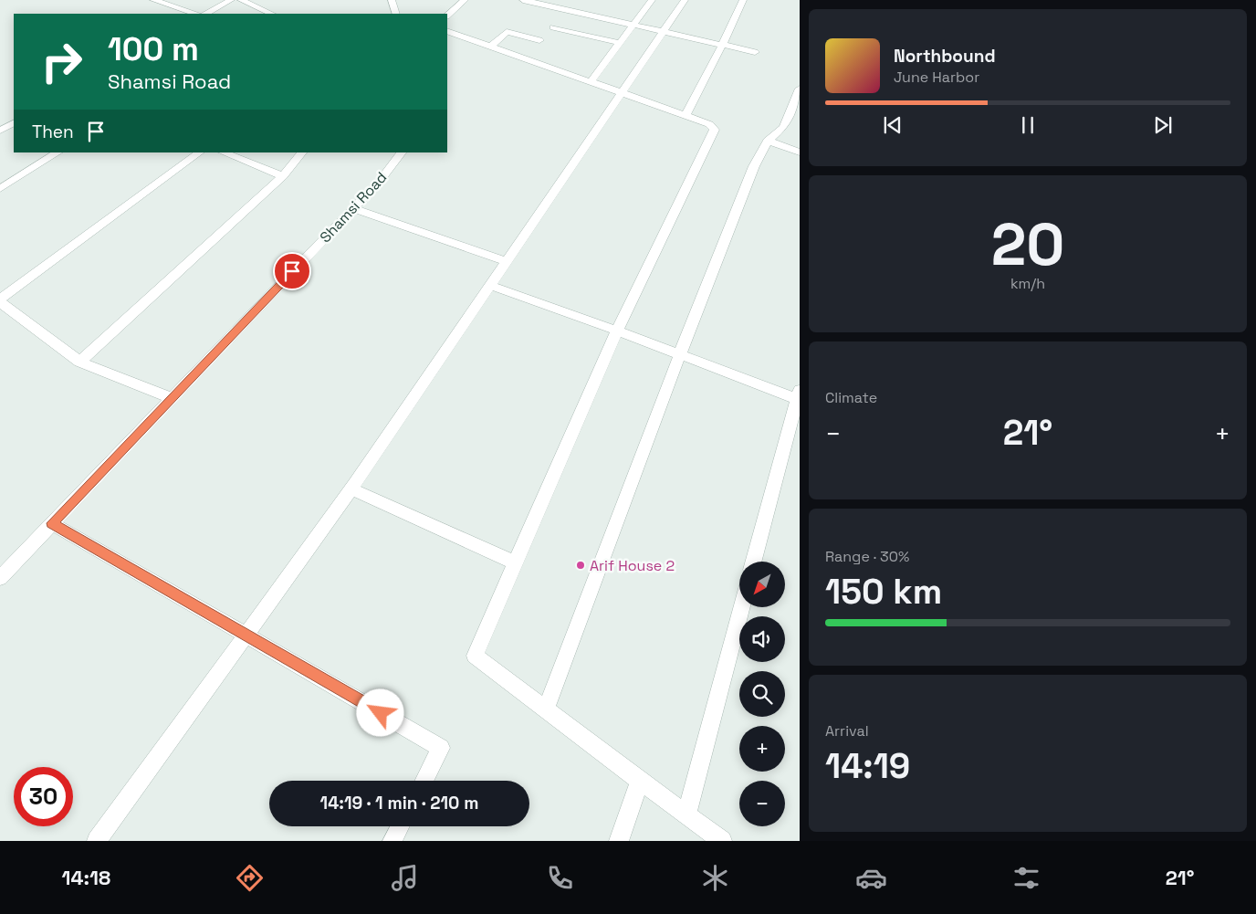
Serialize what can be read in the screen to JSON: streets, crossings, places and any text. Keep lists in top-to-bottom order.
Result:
{
  "streets": {
    "street": ["Shamsi Road"]
  },
  "places": ["Arif House 2"],
  "north": "bottom left",
  "page": {
    "turn": ["100 m", "Shamsi Road"],
    "song": ["Northbound", "June Harbor"],
    "then": "Then",
    "tile": [
      ["20", "km/h"],
      "Climate",
      ["Range · 30%", "150 km"],
      ["Arrival", "14:19"]
    ],
    "heat": ["−", "21°", "+"],
    "map_buttons": ["+", "−"],
    "limit": "30",
    "trip": "14:19 · 1 min · 210 m",
    "tabs": ["14:18", "21°"]
  }
}
